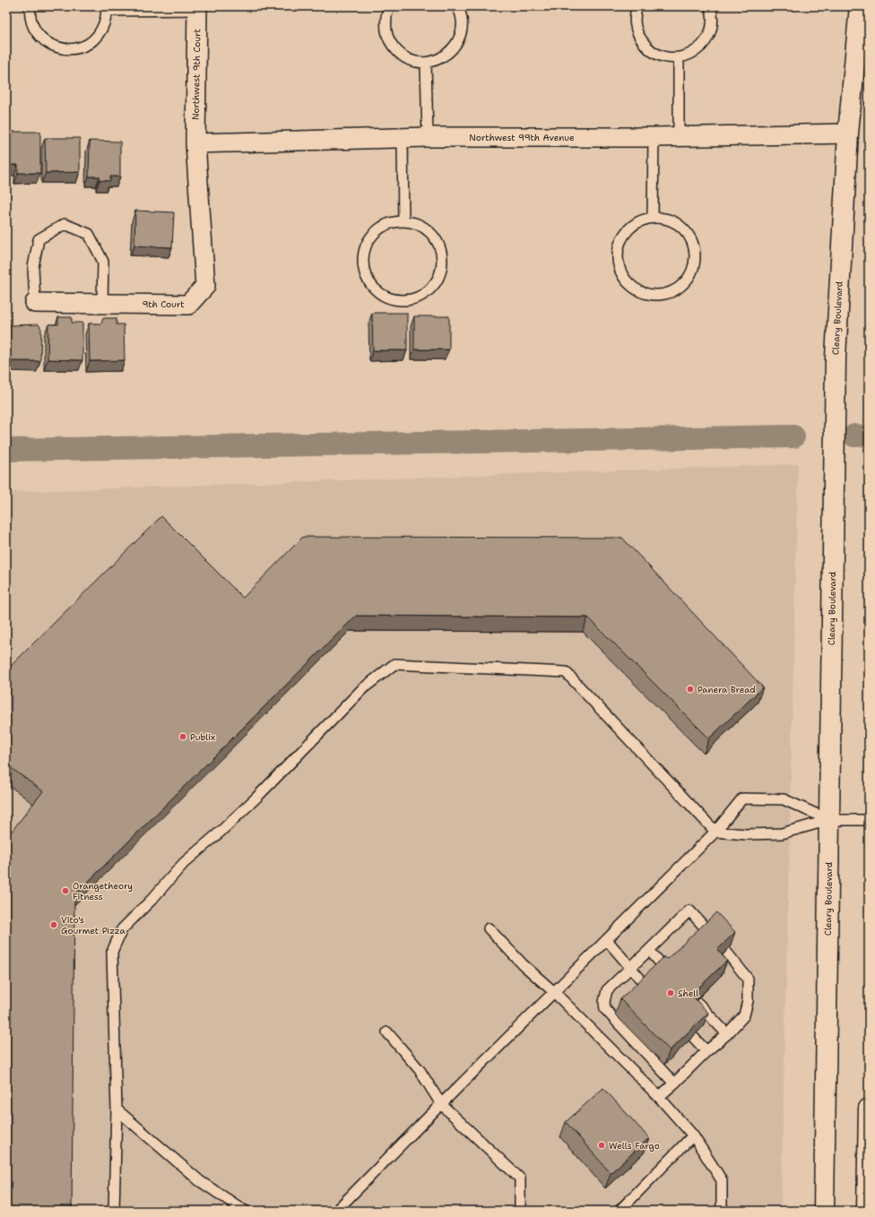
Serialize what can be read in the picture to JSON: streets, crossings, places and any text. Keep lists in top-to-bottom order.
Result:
{
  "streets": {
    "street": [
      "Northwest 9th Court",
      "Northwest 99th Avenue",
      "9th Court",
      "Cleary Boulevard"
    ]
  },
  "crossings": [
    ["Northwest 9th Court", "Northwest 99th Avenue"],
    ["Northwest 9th Court", "9th Court"],
    ["Northwest 99th Avenue", "9th Court"],
    ["Northwest 99th Avenue", "Cleary Boulevard"]
  ],
  "places": [
    "Panera Bread",
    "Publix",
    "Orangetheory Fitness",
    "Vito's Gourmet Pizza",
    "Shell",
    "Wells Fargo"
  ]
}
